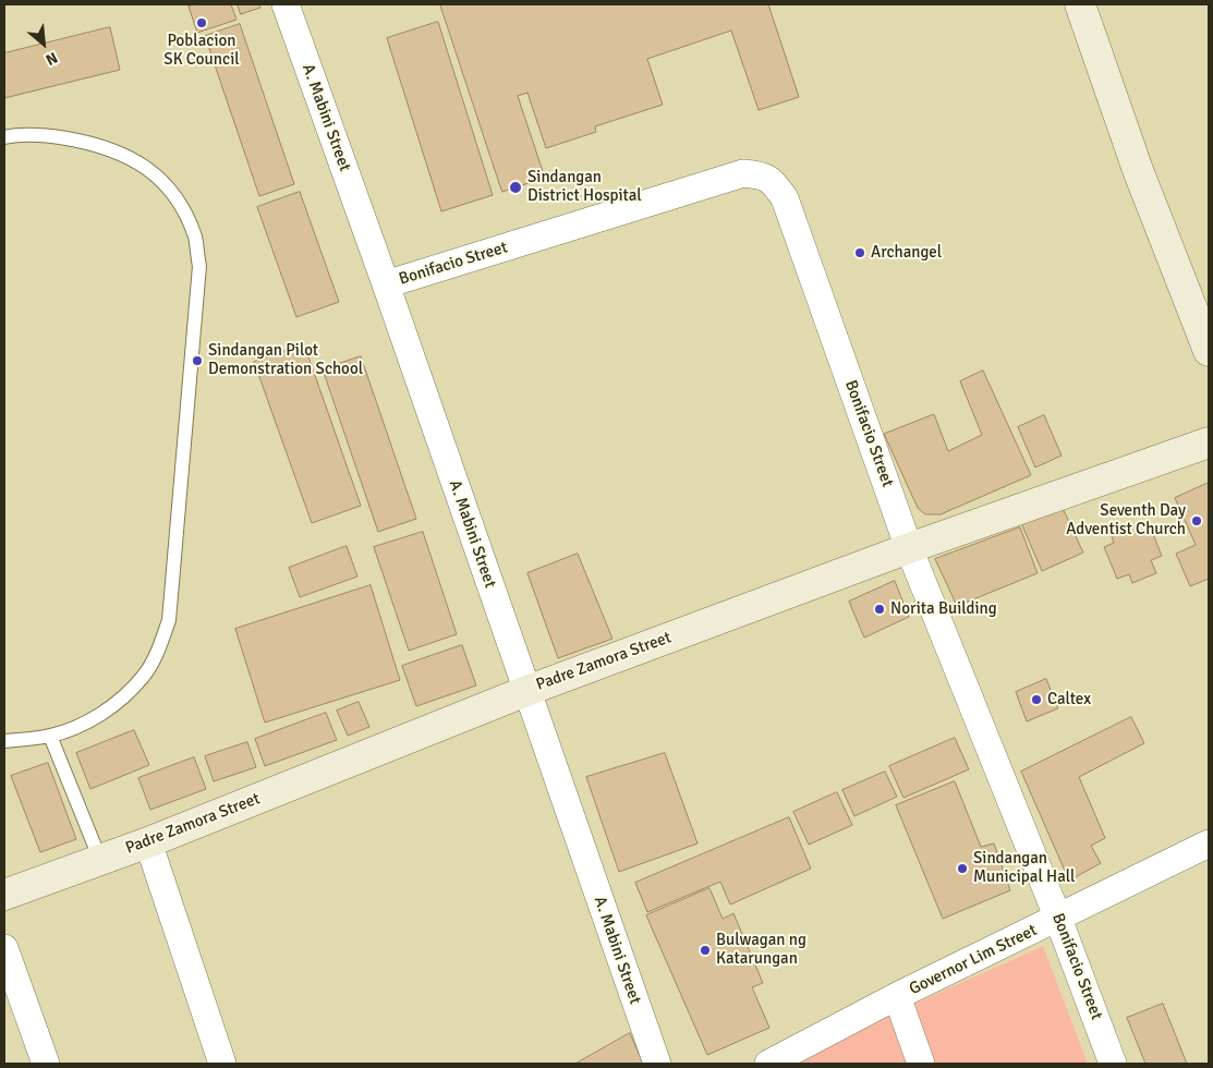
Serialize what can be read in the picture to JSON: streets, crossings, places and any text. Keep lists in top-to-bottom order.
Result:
{
  "streets": {
    "street": [
      "A. Mabini Street",
      "Bonifacio Street",
      "Padre Zamora Street",
      "Governor Lim Street"
    ]
  },
  "crossings": [
    ["A. Mabini Street", "Bonifacio Street"],
    ["A. Mabini Street", "Padre Zamora Street"],
    ["Bonifacio Street", "Padre Zamora Street"],
    ["Bonifacio Street", "Governor Lim Street"]
  ],
  "places": [
    "Poblacion SK Council",
    "Sindangan District Hospital",
    "Archangel",
    "Sindangan Pilot Demonstration School",
    "Seventh Day Adventist Church",
    "Norita Building",
    "Caltex",
    "Sindangan Municipal Hall",
    "Bulwagan ng Katarungan"
  ],
  "north": "bottom right"
}
